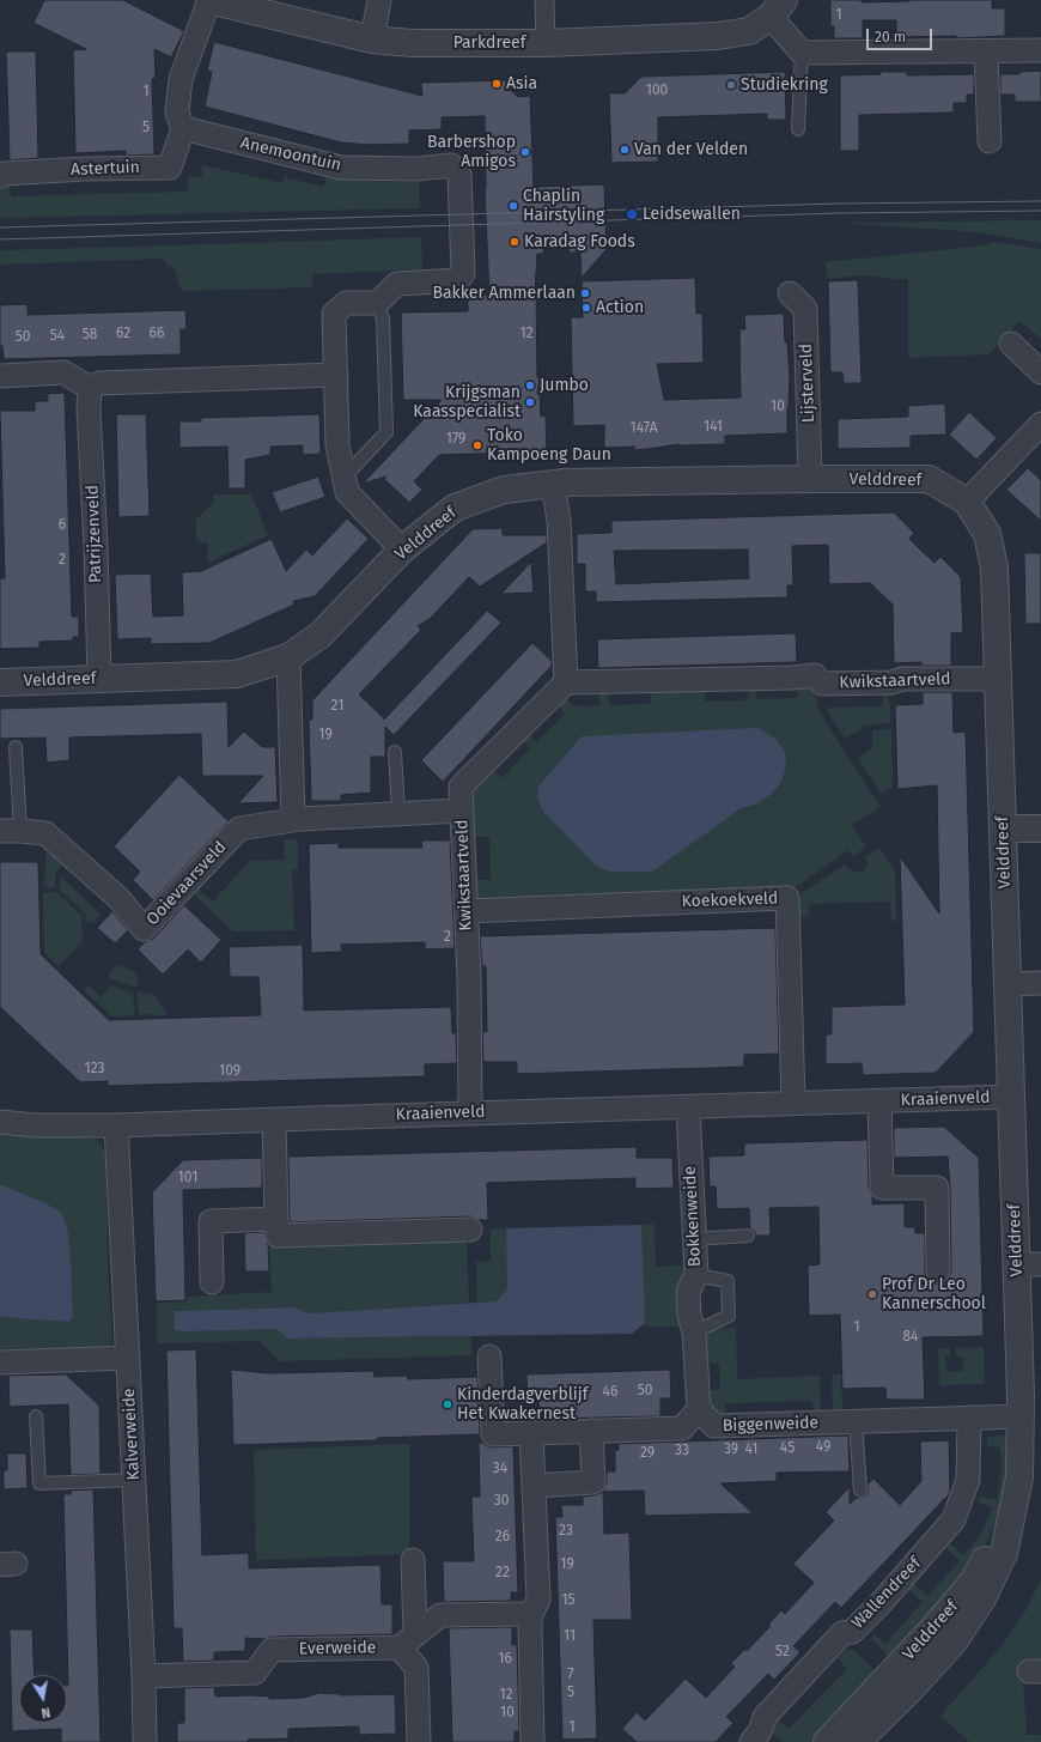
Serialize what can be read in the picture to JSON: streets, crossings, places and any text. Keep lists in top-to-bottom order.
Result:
{
  "streets": {
    "street": [
      "Parkdreef",
      "Anemoontuin",
      "Astertuin",
      "Lijsterveld",
      "Velddreef",
      "Patrijzenveld",
      "Kwikstaartveld",
      "Ooievaarsveld",
      "Koekoekveld",
      "Kraaienveld",
      "Bokkenweide",
      "Biggenweide",
      "Kalverweide",
      "Wallendreef",
      "Everweide"
    ]
  },
  "crossings": [
    ["Anemoontuin", "Astertuin"],
    ["Lijsterveld", "Velddreef"],
    ["Velddreef", "Patrijzenveld"],
    ["Velddreef", "Kwikstaartveld"],
    ["Velddreef", "Kraaienveld"],
    ["Velddreef", "Biggenweide"],
    ["Kwikstaartveld", "Ooievaarsveld"],
    ["Kwikstaartveld", "Koekoekveld"],
    ["Kwikstaartveld", "Kraaienveld"],
    ["Koekoekveld", "Kraaienveld"],
    ["Kraaienveld", "Bokkenweide"],
    ["Kraaienveld", "Kalverweide"],
    ["Bokkenweide", "Biggenweide"],
    ["Biggenweide", "Wallendreef"],
    ["Kalverweide", "Everweide"]
  ],
  "places": [
    "Asia",
    "Studiekring",
    "Van der Velden",
    "Barbershop Amigos",
    "Chaplin Hairstyling",
    "Leidsewallen",
    "Karadag Foods",
    "Bakker Ammerlaan",
    "Action",
    "Jumbo",
    "Krijgsman Kaasspecialist",
    "Toko Kampoeng Daun",
    "Prof Dr Leo Kannerschool",
    "Kinderdagverblijf Het Kwakernest"
  ],
  "house_numbers": [
    "1",
    "100",
    "1",
    "5",
    "62",
    "66",
    "12",
    "58",
    "54",
    "50",
    "10",
    "141",
    "147A",
    "179",
    "6",
    "2",
    "21",
    "19",
    "2",
    "123",
    "109",
    "101",
    "1",
    "84",
    "50",
    "46",
    "49",
    "45",
    "39",
    "41",
    "33",
    "29",
    "34",
    "30",
    "23",
    "26",
    "19",
    "22",
    "15",
    "11",
    "52",
    "16",
    "7",
    "5",
    "12",
    "10",
    "1"
  ],
  "scale_bar": "20 m",
  "north": "bottom"
}
